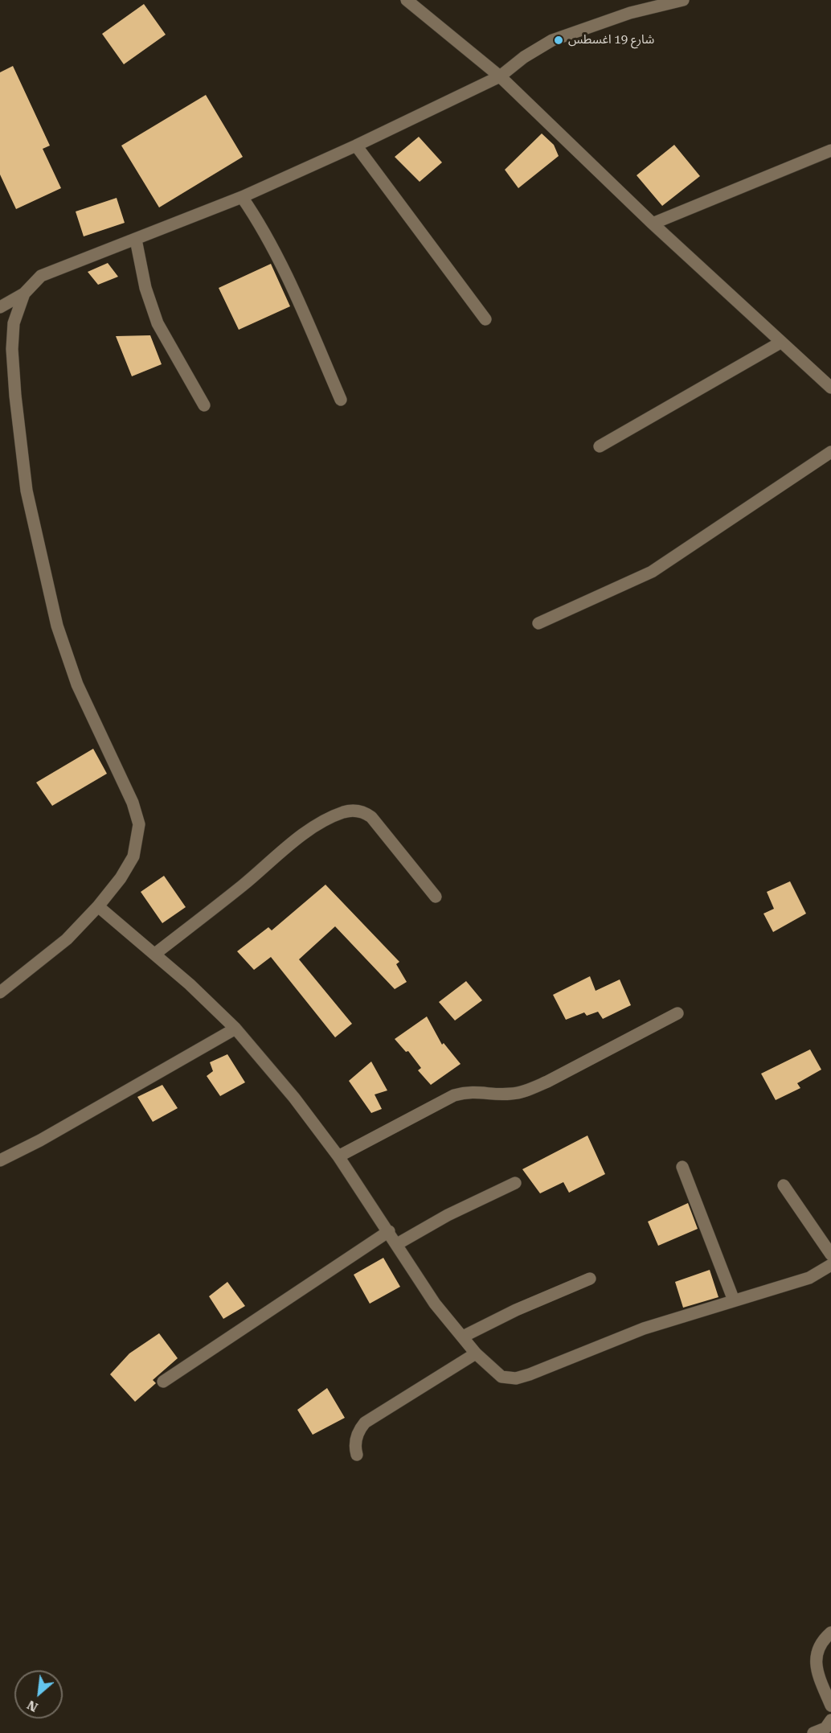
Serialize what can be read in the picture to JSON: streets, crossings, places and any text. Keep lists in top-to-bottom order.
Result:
{
  "places": ["شارع 19 اغسطس"],
  "north": "bottom left"
}
